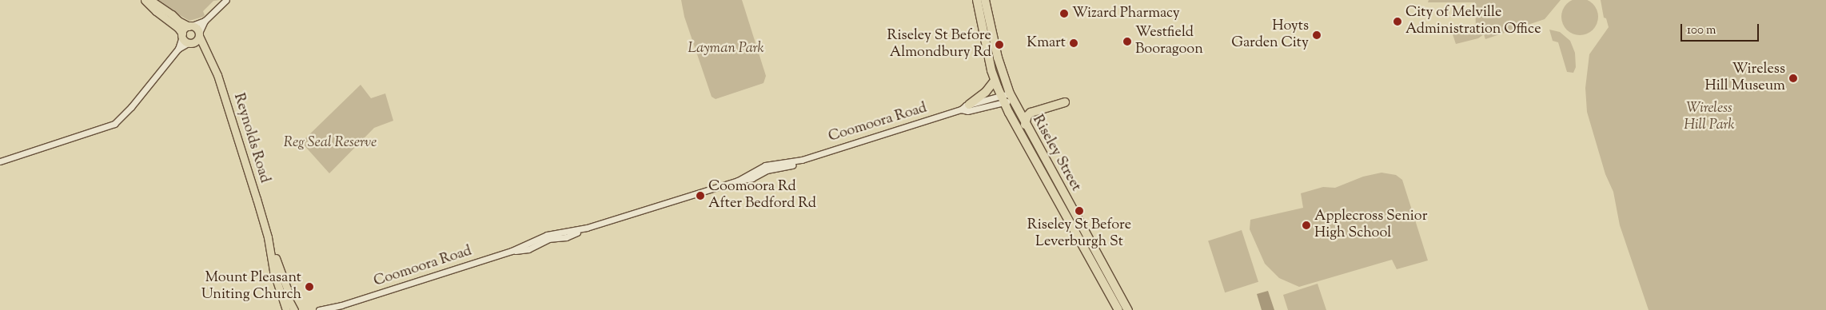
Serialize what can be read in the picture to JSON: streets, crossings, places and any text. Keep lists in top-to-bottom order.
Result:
{
  "streets": {
    "highway": ["Riseley Street"],
    "main road": ["Reynolds Road"],
    "street": ["Coomoora Road"]
  },
  "crossings": [
    ["Coomoora Road", "Riseley Street"]
  ],
  "parks": ["Layman Park", "Wireless Hill Park", "Reg Seal Reserve"],
  "places": [
    "Wizard Pharmacy",
    "City of Melville Administration Office",
    "Hoyts Garden City",
    "Westfield Booragoon",
    "Kmart",
    "Riseley St Before Almondbury Rd",
    "Wireless Hill Museum",
    "Coomoora Rd After Bedford Rd",
    "Riseley St Before Leverburgh St",
    "Applecross Senior High School",
    "Mount Pleasant Uniting Church"
  ],
  "scale_bar": "100 m"
}
